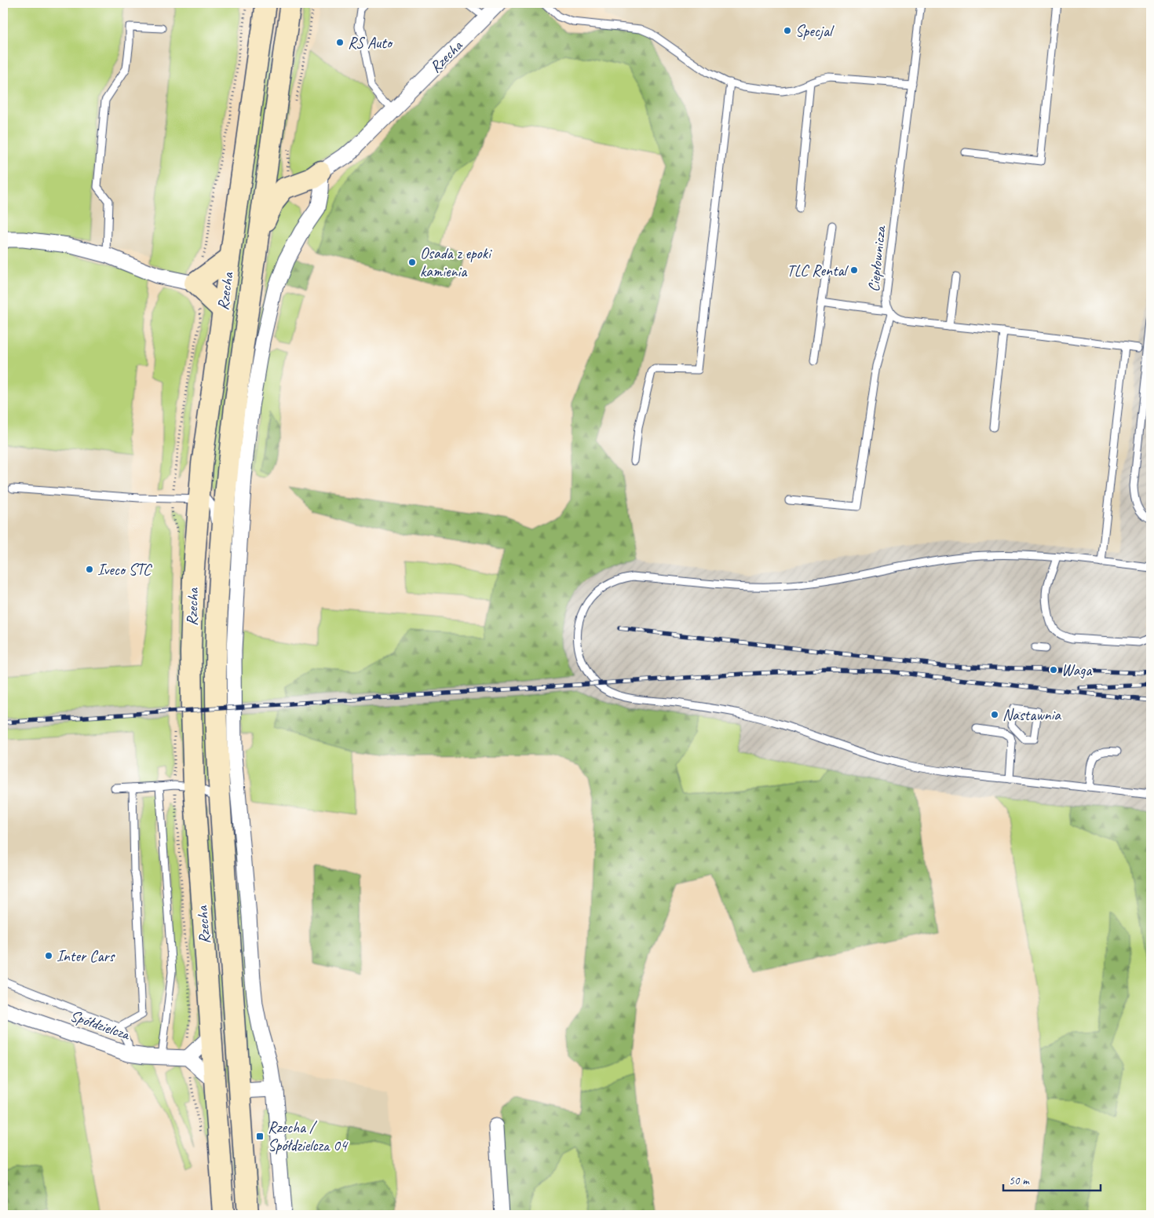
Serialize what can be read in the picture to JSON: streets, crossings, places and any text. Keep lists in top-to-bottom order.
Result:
{
  "streets": {
    "main road": ["Rzecha"],
    "street": ["Spółdzielcza"],
    "lane": ["Ciepłownicza"]
  },
  "places": {
    "other": [
      "Specjal",
      "RS Auto",
      "Osada z epoki kamienia",
      "TLC Rental",
      "Iveco STC",
      "Waga",
      "Nastawnia",
      "Inter Cars"
    ],
    "transit": ["Rzecha / Spółdzielcza 04"]
  },
  "scale_bar": "50 m"
}
